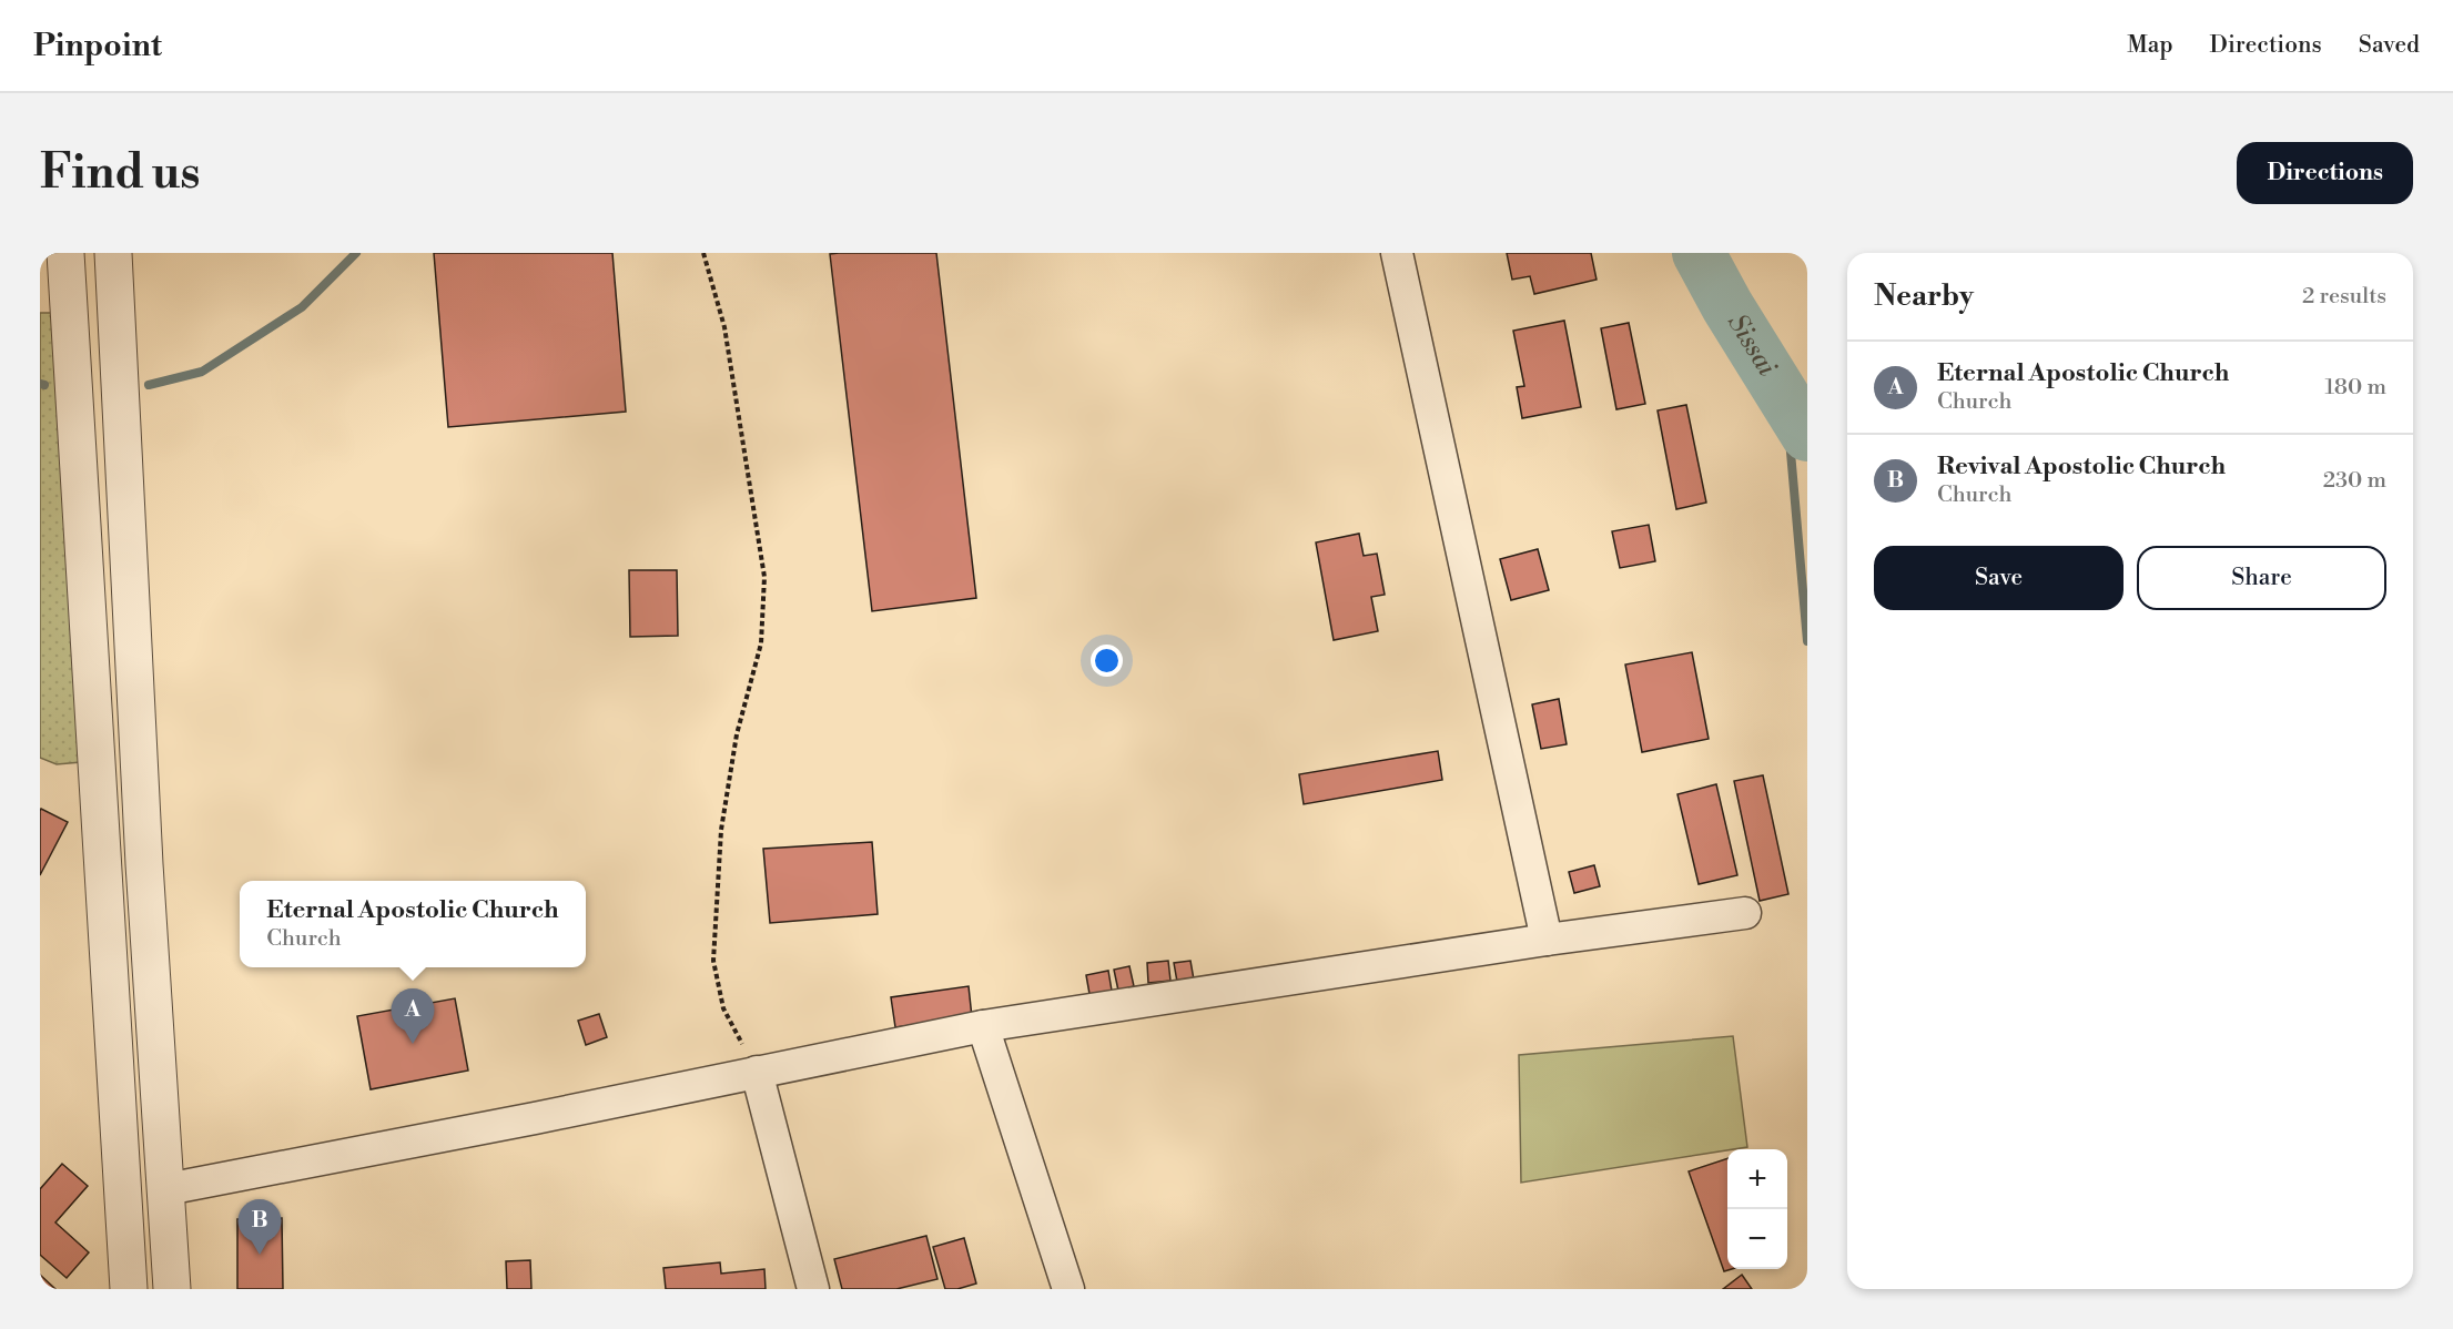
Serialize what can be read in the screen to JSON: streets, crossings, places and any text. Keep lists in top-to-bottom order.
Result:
{
  "water": ["Sissai"],
  "page": {
    "header": "Pinpoint",
    "nav": ["Map", "Directions", "Saved"],
    "buttons": [
      "Directions",
      ["Save", "Share"]
    ],
    "title": "Find us",
    "heading": ["Nearby", "2 results"],
    "list": [
      {
        "mark": "A",
        "name": "Eternal Apostolic Church",
        "note": "Church",
        "value": "180 m"
      },
      {
        "mark": "B",
        "name": "Revival Apostolic Church",
        "note": "Church",
        "value": "230 m"
      }
    ],
    "popup": ["Eternal Apostolic Church", "Church"],
    "pins": ["A", "B"],
    "map_buttons": ["+", "−"]
  }
}
